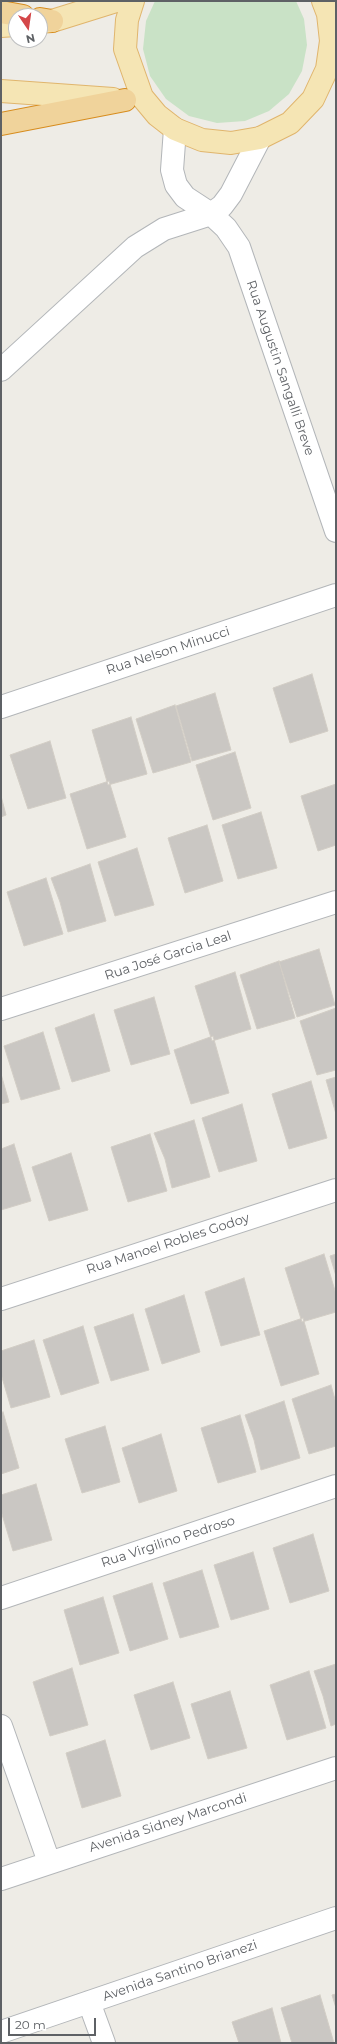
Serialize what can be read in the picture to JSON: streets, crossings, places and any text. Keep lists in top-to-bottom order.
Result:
{
  "streets": {
    "street": [
      "Rua Augustin Sangalli Breve",
      "Rua Nelson Minucci",
      "Rua José Garcia Leal",
      "Rua Manoel Robles Godoy",
      "Rua Virgilino Pedroso",
      "Avenida Sidney Marcondi",
      "Avenida Santino Brianezi"
    ]
  },
  "scale_bar": "20 m",
  "north": "bottom"
}
